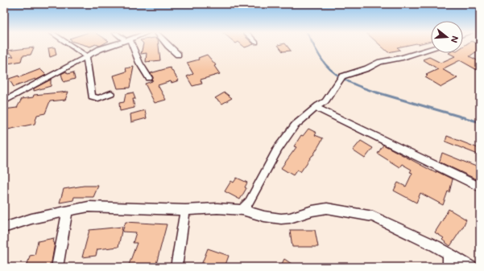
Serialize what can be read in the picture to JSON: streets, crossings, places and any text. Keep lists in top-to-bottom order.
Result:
{
  "north": "right"
}
